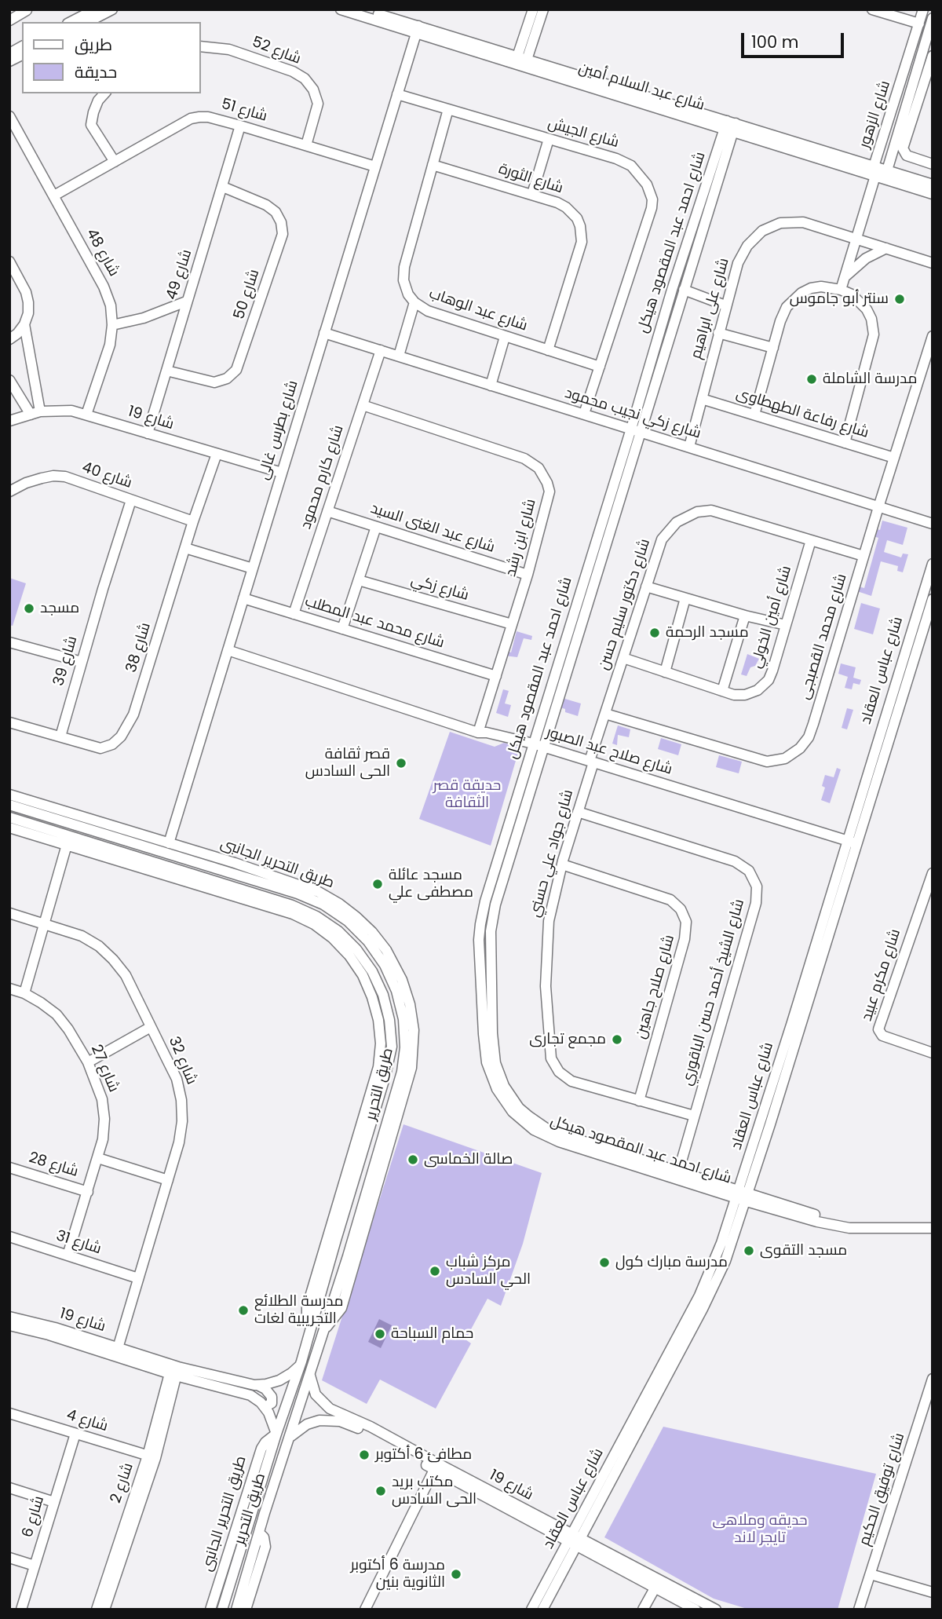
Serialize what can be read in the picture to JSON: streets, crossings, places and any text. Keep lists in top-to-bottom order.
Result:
{
  "streets": {
    "street": [
      "شارع 52",
      "شارع عبد السلام أمين",
      "شارع 51",
      "شارع الزهور",
      "شارع الجيش",
      "شارع الثورة",
      "شارع احمد عبد المقصود هيكل",
      "شارع 48",
      "شارع 49",
      "شارع 50",
      "شارع على ابراهيم",
      "شارع عبد الوهاب",
      "شارع زكي نجيب محمود",
      "شارع رفاعة الطهطاوى",
      "شارع 19",
      "شارع بطرس غالى",
      "شارع 40",
      "شارع كارم محمود",
      "شارع عبد الغنى السيد",
      "شارع ابن رشد",
      "شارع زكي",
      "شارع دكتور سليم حسن",
      "شارع أمين الخولي",
      "شارع محمد عبد المطلب",
      "شارع محمد القصبجى",
      "شارع 38",
      "شارع 39",
      "شارع عباس العقاد",
      "شارع صلاح عبد الصبور",
      "شارع جواد علي حسني",
      "طريق التحرير الجانبى",
      "شارع مكرم عبيد",
      "شارع صلاح جاهين",
      "شارع الشيخ أحمد حسن الباقوري",
      "شارع 32",
      "شارع 27",
      "طريق التحرير",
      "شارع 28",
      "شارع 31",
      "شارع 4",
      "شارع 2",
      "شارع توفيق الحكيم",
      "شارع 6"
    ]
  },
  "crossings": [
    ["شارع 52", "شارع 51"],
    ["شارع عبد السلام أمين", "شارع الزهور"],
    ["شارع عبد السلام أمين", "شارع احمد عبد المقصود هيكل"],
    ["شارع عبد السلام أمين", "شارع بطرس غالى"],
    ["شارع 51", "شارع 48"],
    ["شارع 51", "شارع 49"],
    ["شارع 51", "شارع بطرس غالى"],
    ["شارع الزهور", "شارع على ابراهيم"],
    ["شارع الجيش", "شارع عبد الوهاب"],
    ["شارع الجيش", "شارع زكي نجيب محمود"],
    ["شارع الجيش", "شارع بطرس غالى"],
    ["شارع الثورة", "شارع عبد الوهاب"],
    ["شارع احمد عبد المقصود هيكل", "شارع زكي نجيب محمود"],
    ["شارع احمد عبد المقصود هيكل", "شارع عباس العقاد"],
    ["شارع احمد عبد المقصود هيكل", "شارع صلاح عبد الصبور"],
    ["شارع احمد عبد المقصود هيكل", "شارع الشيخ أحمد حسن الباقوري"],
    ["شارع 48", "شارع 19"],
    ["شارع 49", "شارع 50"],
    ["شارع 49", "شارع 19"],
    ["شارع على ابراهيم", "شارع زكي نجيب محمود"],
    ["شارع على ابراهيم", "شارع رفاعة الطهطاوى"],
    ["شارع زكي نجيب محمود", "شارع بطرس غالى"],
    ["شارع زكي نجيب محمود", "شارع كارم محمود"],
    ["شارع زكي نجيب محمود", "شارع محمد القصبجى"],
    ["شارع رفاعة الطهطاوى", "شارع محمد القصبجى"],
    ["شارع 19", "شارع بطرس غالى"],
    ["شارع 19", "شارع 38"],
    ["شارع 19", "شارع عباس العقاد"],
    ["شارع 19", "شارع 32"],
    ["شارع 19", "شارع 2"],
    ["شارع بطرس غالى", "شارع محمد عبد المطلب"],
    ["شارع بطرس غالى", "شارع صلاح عبد الصبور"],
    ["شارع بطرس غالى", "طريق التحرير الجانبى"],
    ["شارع 40", "شارع 38"],
    ["شارع 40", "شارع 39"],
    ["شارع كارم محمود", "شارع عبد الغنى السيد"],
    ["شارع كارم محمود", "شارع ابن رشد"],
    ["شارع كارم محمود", "شارع محمد عبد المطلب"],
    ["شارع عبد الغنى السيد", "شارع ابن رشد"],
    ["شارع ابن رشد", "شارع زكي"],
    ["شارع ابن رشد", "شارع محمد عبد المطلب"],
    ["شارع ابن رشد", "شارع صلاح عبد الصبور"],
    ["شارع دكتور سليم حسن", "شارع أمين الخولي"],
    ["شارع دكتور سليم حسن", "شارع محمد القصبجى"],
    ["شارع دكتور سليم حسن", "شارع صلاح عبد الصبور"],
    ["شارع دكتور سليم حسن", "شارع جواد علي حسني"],
    ["شارع 38", "شارع 39"],
    ["شارع عباس العقاد", "شارع صلاح عبد الصبور"],
    ["شارع صلاح عبد الصبور", "شارع جواد علي حسني"],
    ["شارع جواد علي حسني", "شارع صلاح جاهين"],
    ["شارع جواد علي حسني", "شارع الشيخ أحمد حسن الباقوري"],
    ["طريق التحرير الجانبى", "طريق التحرير"],
    ["شارع 32", "شارع 31"],
    ["شارع 27", "شارع 28"],
    ["شارع 27", "شارع 31"],
    ["شارع 4", "شارع 2"],
    ["شارع 4", "شارع 6"]
  ],
  "parks": ["حديقة قصر الثقافة", "حديقه وملاهى تايجر لاند"],
  "places": [
    "سنتر أبو جاموس",
    "مدرسة الشاملة",
    "مسجد",
    "مسجد الرحمة",
    "قصر ثقافة الحى السادس",
    "مسجد عائلة مصطفى علي",
    "مجمع تجارى",
    "صالة الخماسى",
    "مسجد التقوى",
    "مدرسة مبارك كول",
    "مركز شباب الحي السادس",
    "مدرسة الطلائع التجريبية لغات",
    "حمام السباحة",
    "مطافئ 6 أكتوبر",
    "مكتب بريد الحى السادس",
    "مدرسة 6 أكتوبر الثانوية بنين"
  ],
  "legend": ["طريق", "حديقة"],
  "scale_bar": "100 m"
}
